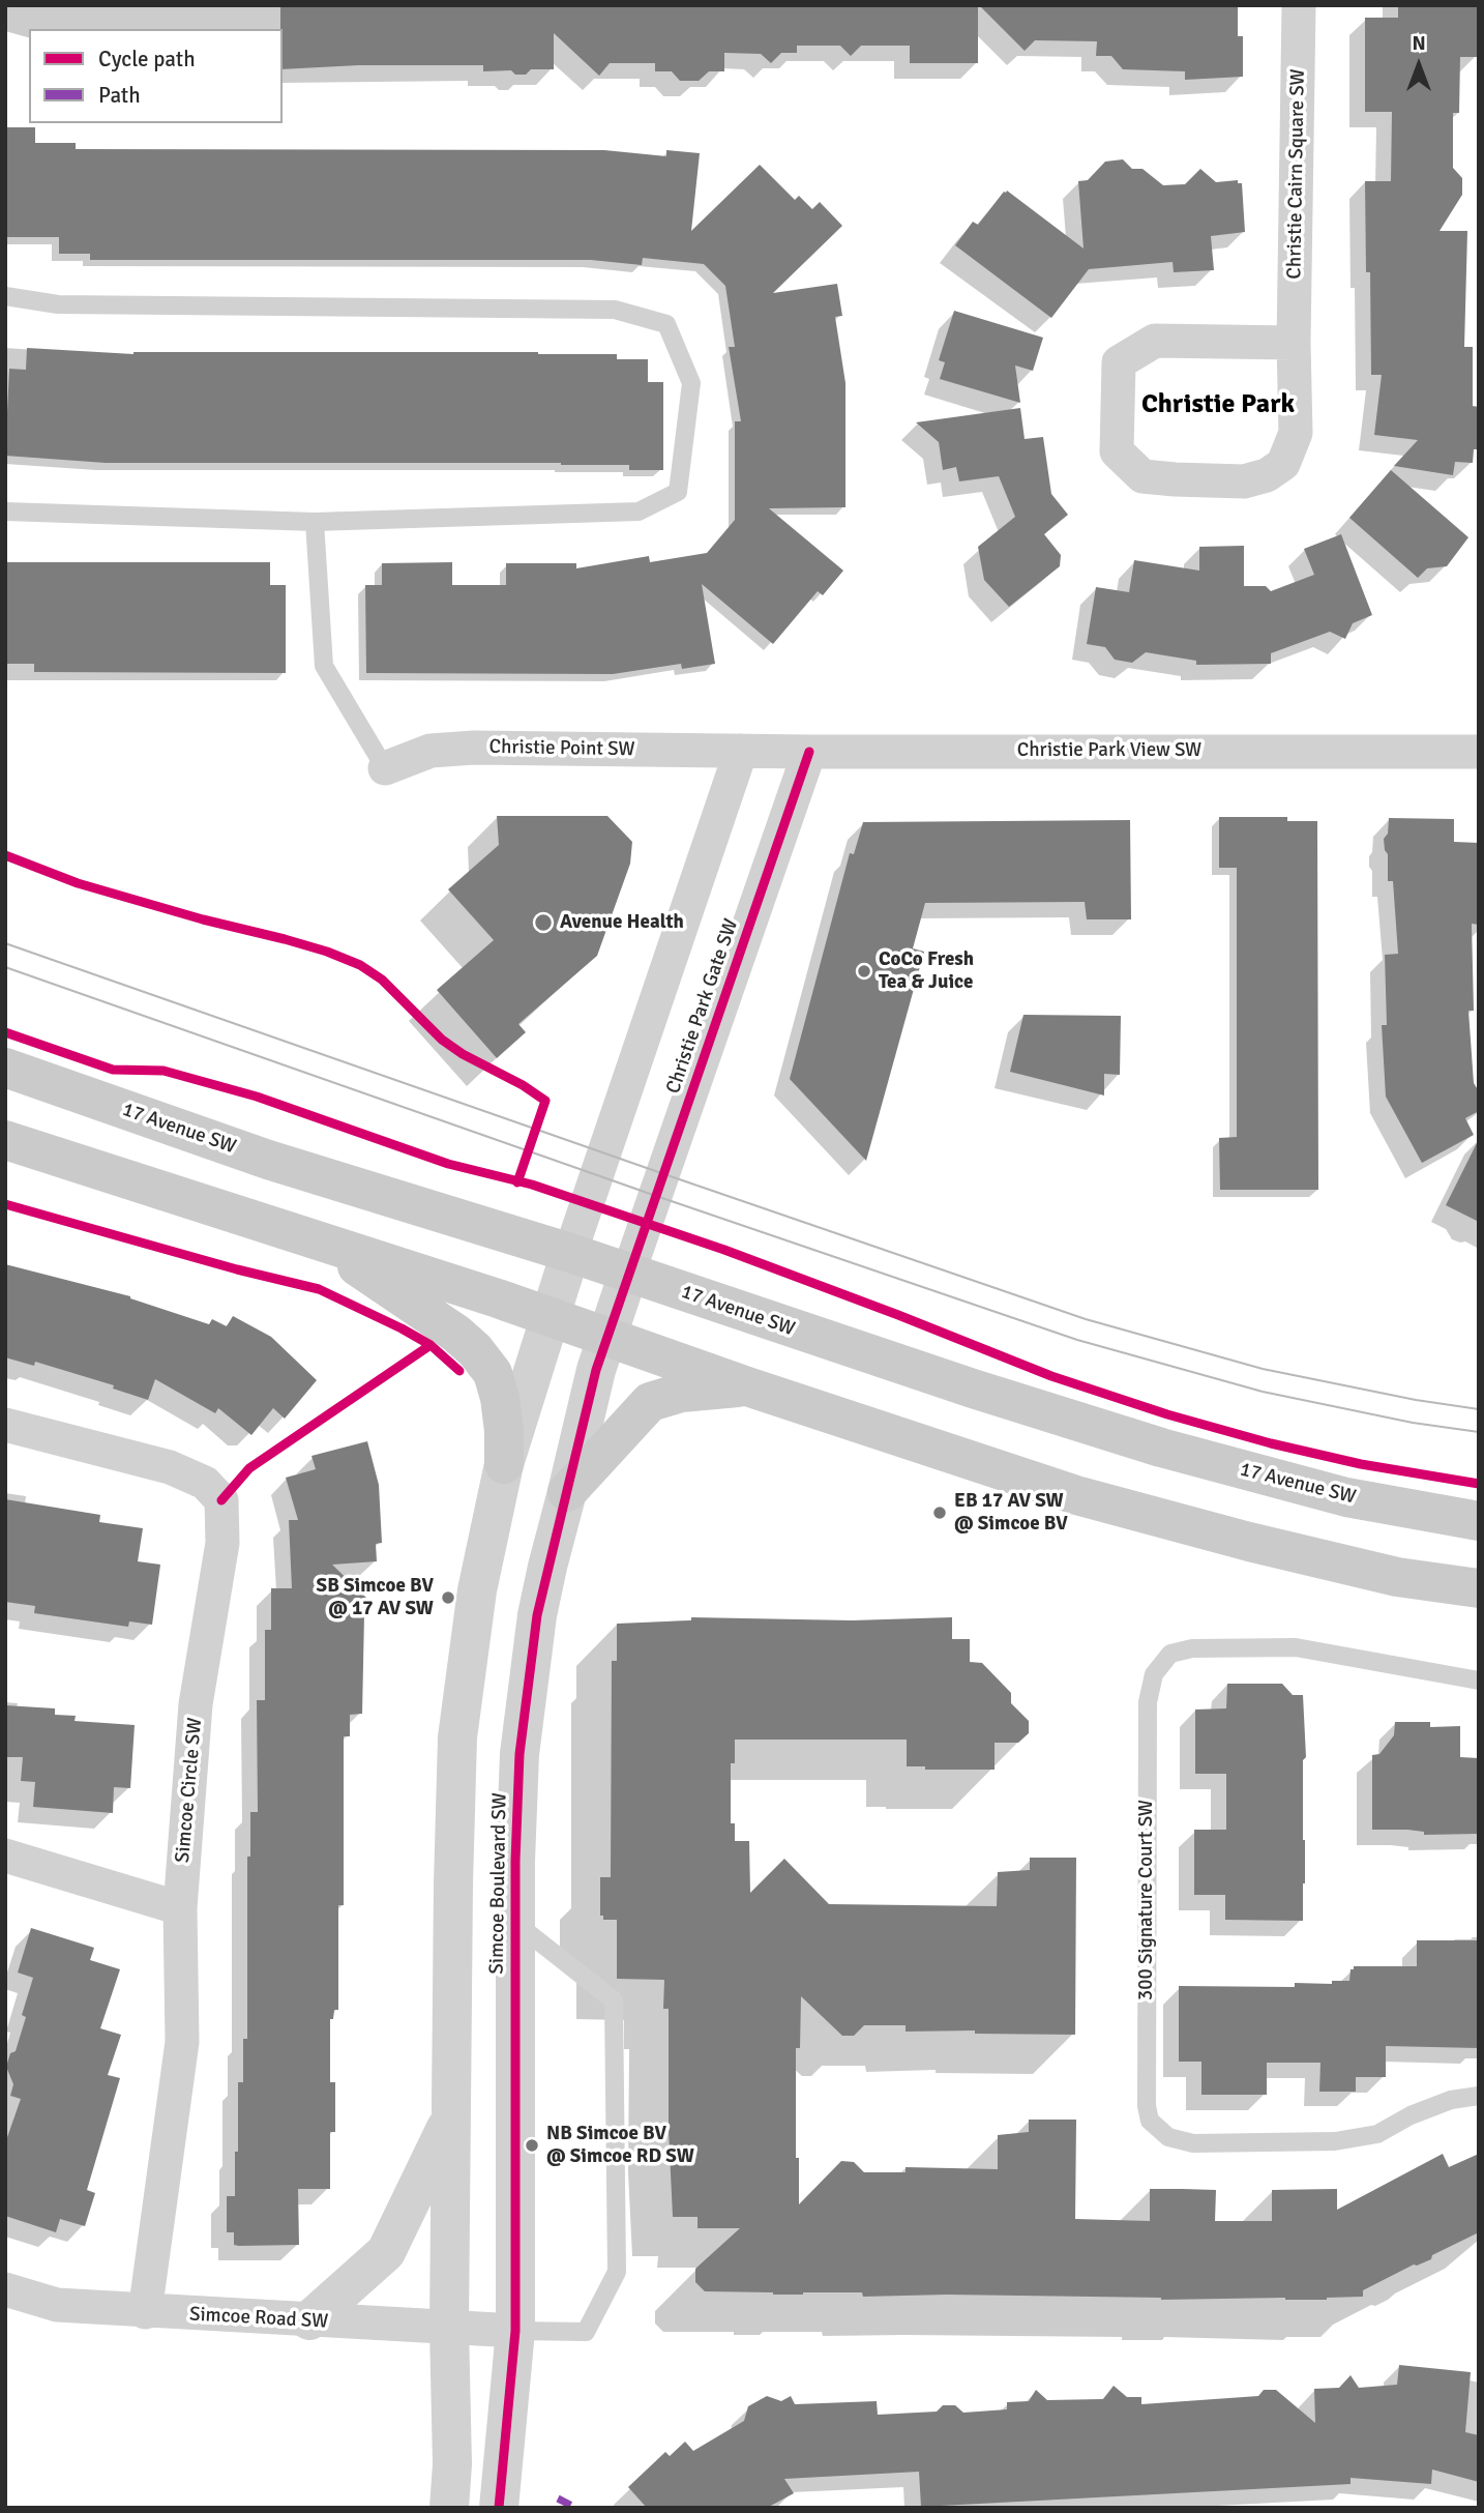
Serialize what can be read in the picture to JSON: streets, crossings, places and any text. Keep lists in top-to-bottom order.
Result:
{
  "streets": {
    "main road": ["17 Avenue SW"],
    "street": [
      "Christie Cairn Square SW",
      "Christie Point SW",
      "Christie Park View SW",
      "Christie Park Gate SW",
      "Simcoe Circle SW",
      "Simcoe Boulevard SW",
      "Simcoe Road SW"
    ],
    "lane": ["300 Signature Court SW"]
  },
  "crossings": [
    ["Christie Point SW", "Christie Park View SW"],
    ["Christie Park View SW", "Christie Park Gate SW"],
    ["Christie Park Gate SW", "17 Avenue SW"],
    ["Christie Park Gate SW", "Simcoe Boulevard SW"],
    ["17 Avenue SW", "Simcoe Boulevard SW"],
    ["Simcoe Circle SW", "Simcoe Road SW"],
    ["Simcoe Boulevard SW", "Simcoe Road SW"]
  ],
  "districts": ["Christie Park"],
  "places": [
    "Avenue Health",
    "CoCo Fresh Tea & Juice",
    "EB 17 AV SW @ Simcoe BV",
    "SB Simcoe BV @ 17 AV SW",
    "NB Simcoe BV @ Simcoe RD SW"
  ],
  "legend": ["Cycle path", "Path"],
  "north": "top"
}
